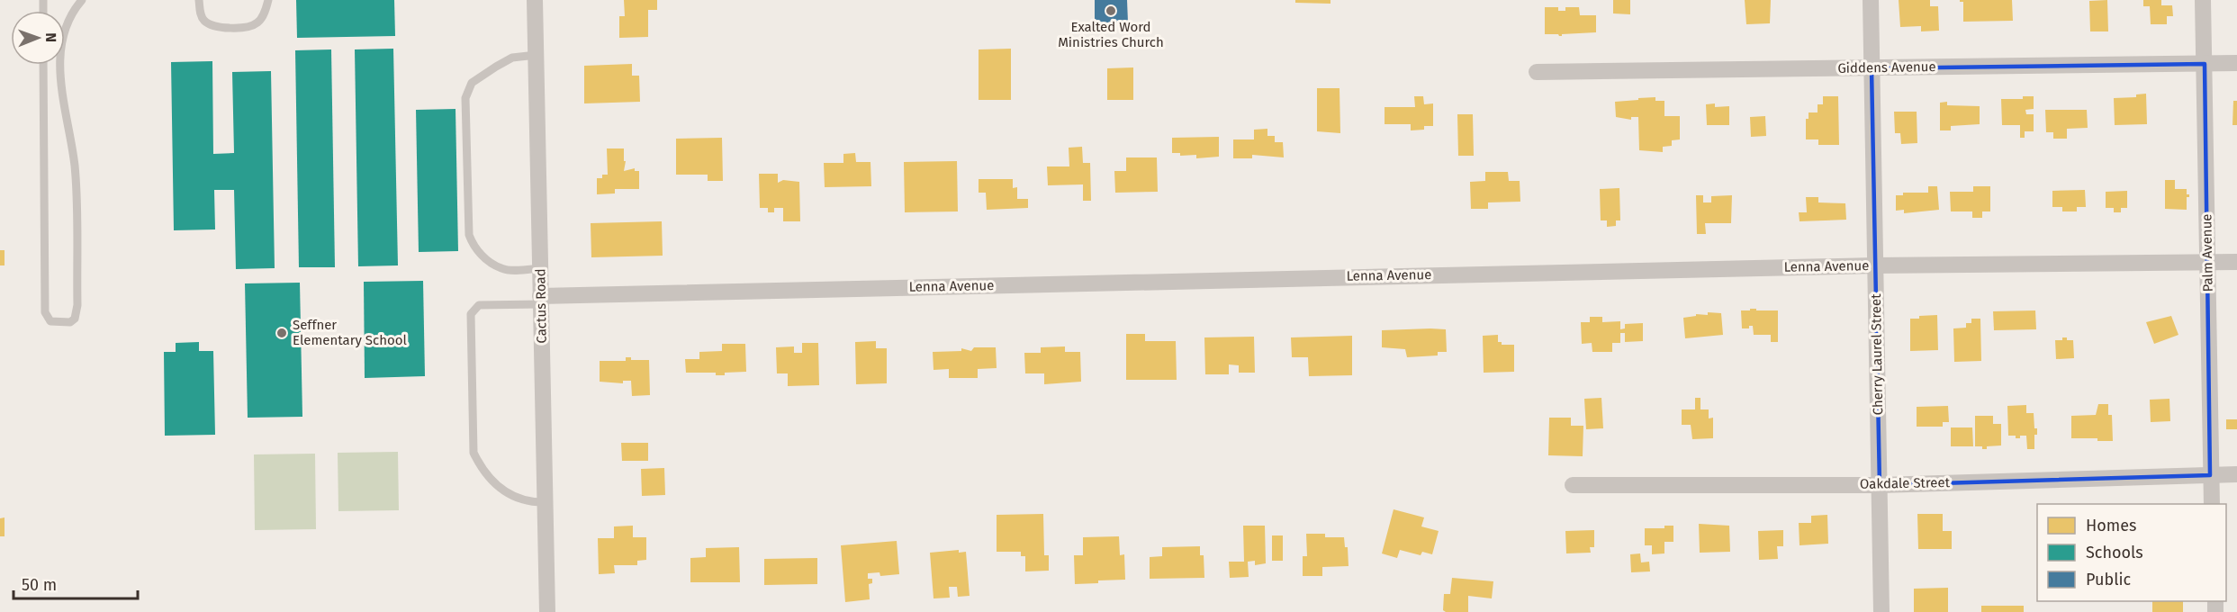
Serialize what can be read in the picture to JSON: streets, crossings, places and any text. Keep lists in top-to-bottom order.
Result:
{
  "streets": {
    "street": [
      "Giddens Avenue",
      "Palm Avenue",
      "Lenna Avenue",
      "Cactus Road",
      "Cherry Laurel Street",
      "Oakdale Street"
    ]
  },
  "crossings": [
    ["Giddens Avenue", "Palm Avenue"],
    ["Giddens Avenue", "Cherry Laurel Street"],
    ["Palm Avenue", "Lenna Avenue"],
    ["Palm Avenue", "Oakdale Street"],
    ["Lenna Avenue", "Cactus Road"],
    ["Lenna Avenue", "Cherry Laurel Street"],
    ["Cherry Laurel Street", "Oakdale Street"]
  ],
  "places": ["Exalted Word Ministries Church", "Seffner Elementary School"],
  "legend": ["Homes", "Schools", "Public"],
  "scale_bar": "50 m",
  "north": "right"
}
